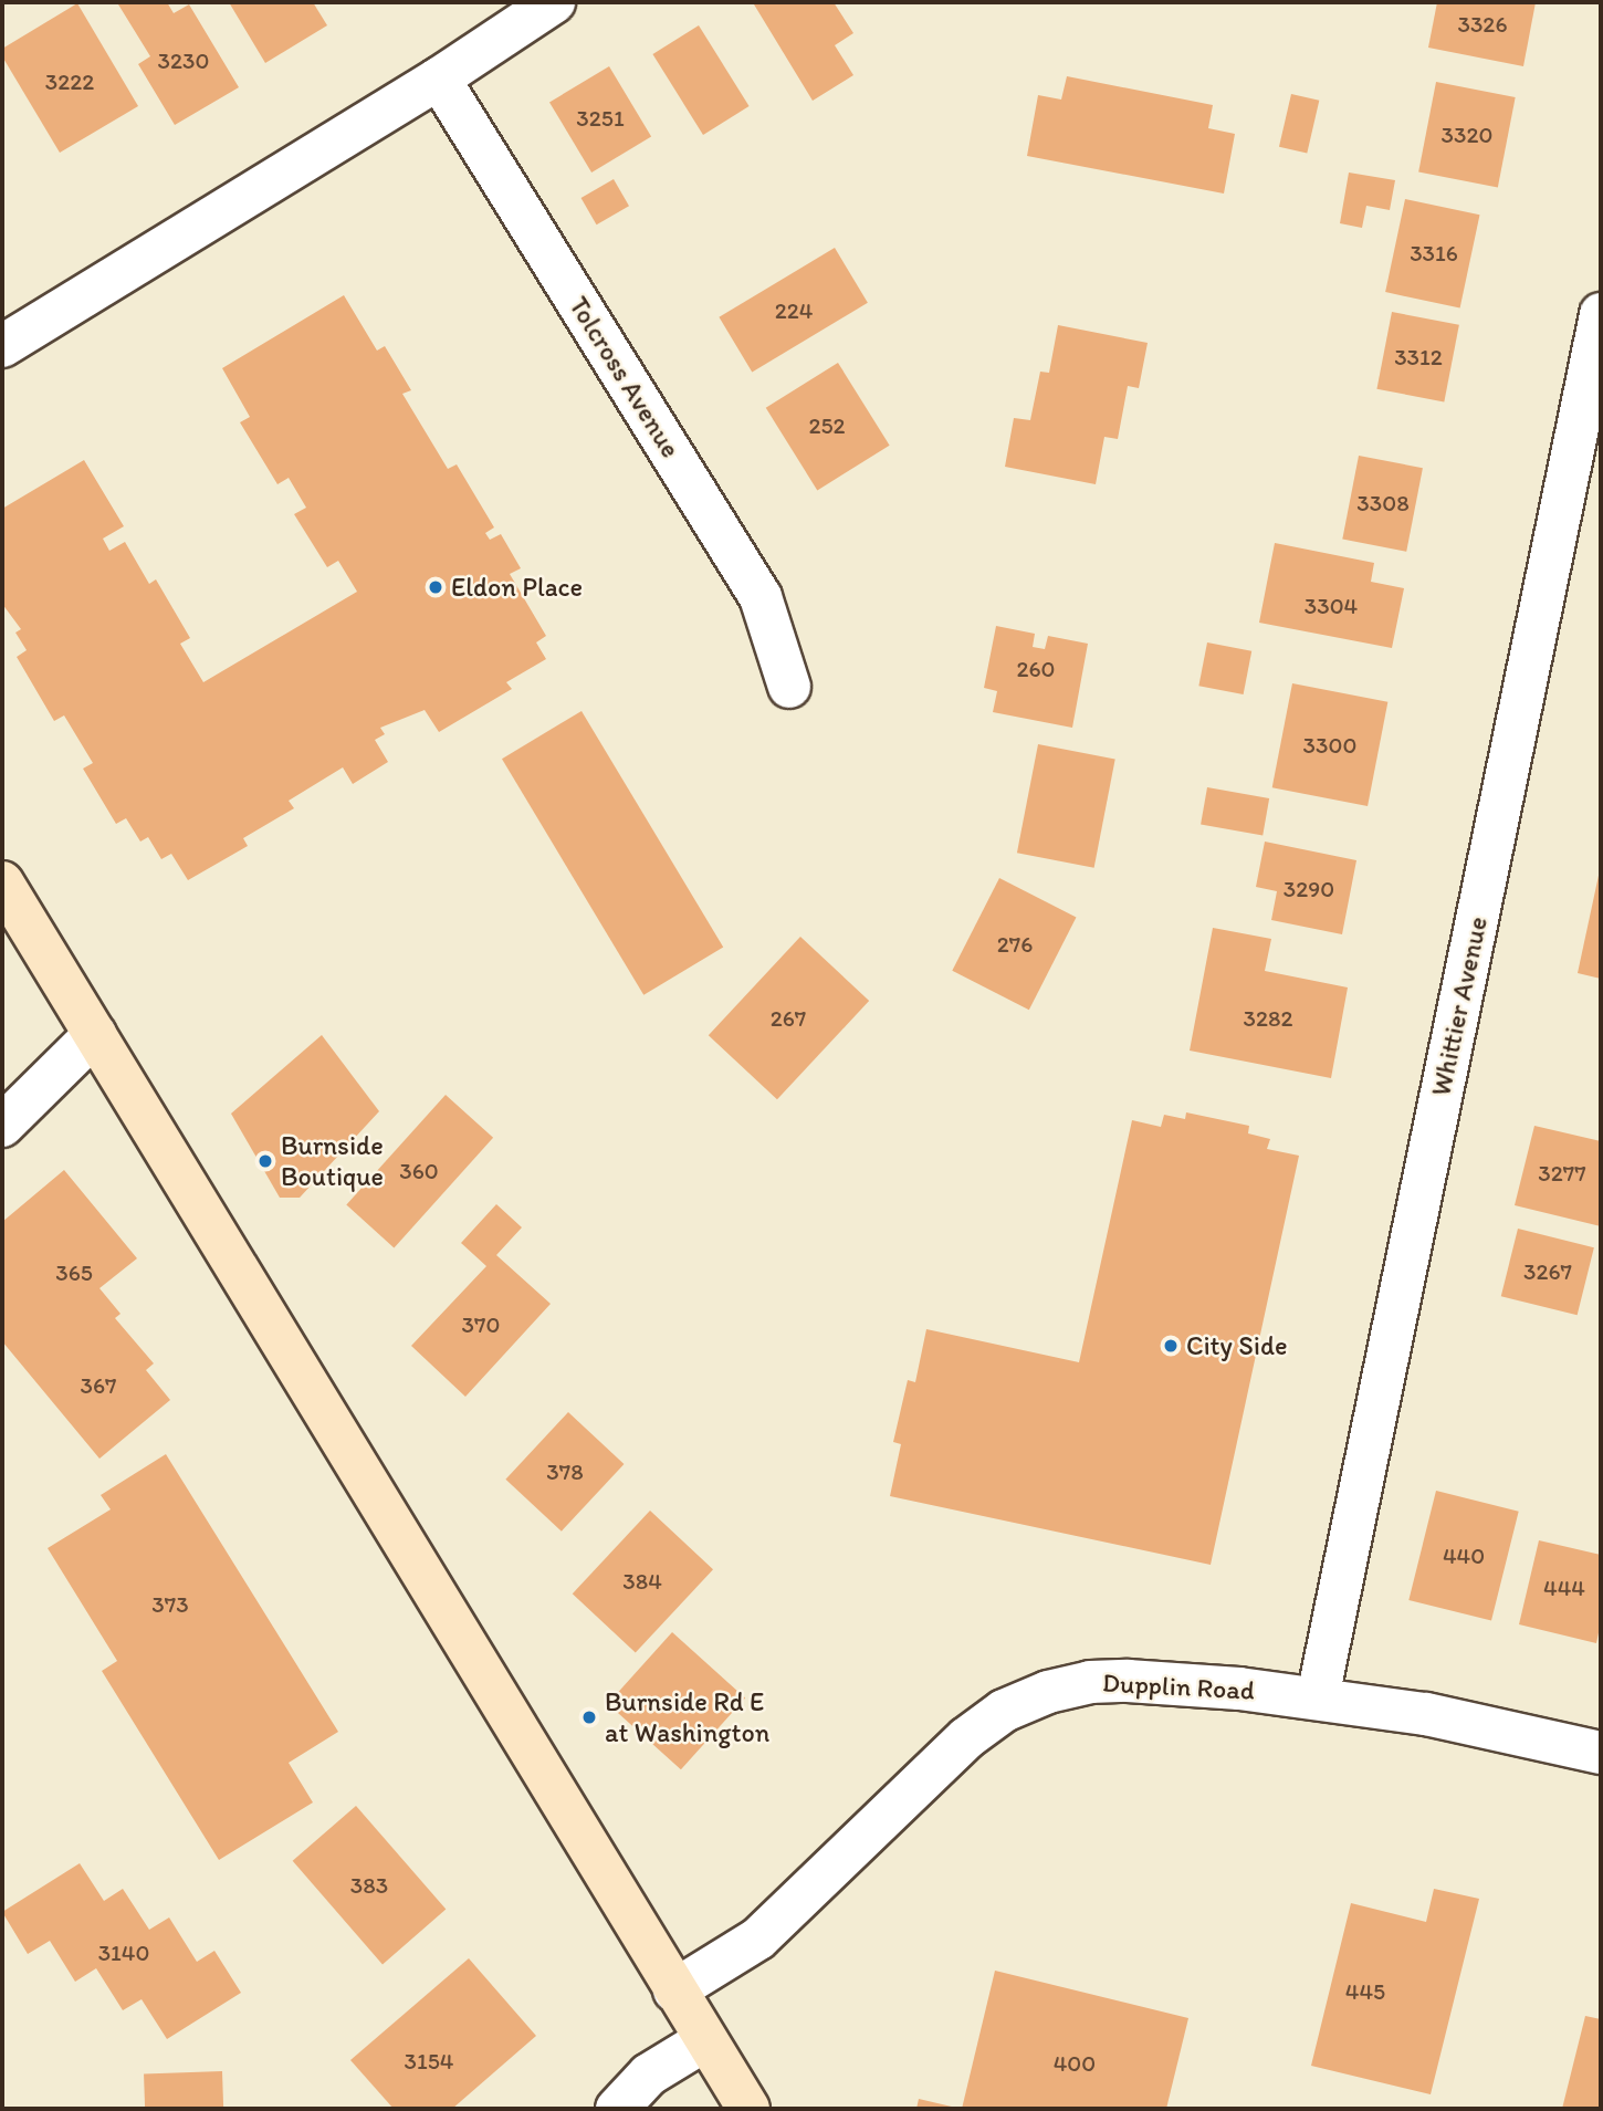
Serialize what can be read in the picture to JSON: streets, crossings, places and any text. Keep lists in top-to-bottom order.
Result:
{
  "streets": {
    "street": ["Tolcross Avenue", "Whittier Avenue", "Dupplin Road"]
  },
  "crossings": [
    ["Whittier Avenue", "Dupplin Road"]
  ],
  "places": [
    "Eldon Place",
    "Burnside Boutique",
    "City Side",
    "Burnside Rd E at Washington"
  ],
  "house_numbers": [
    "3326",
    "3230",
    "3222",
    "3251",
    "3320",
    "3316",
    "224",
    "3312",
    "252",
    "3308",
    "3304",
    "260",
    "3300",
    "3290",
    "276",
    "267",
    "3282",
    "360",
    "3277",
    "3267",
    "365",
    "370",
    "367",
    "378",
    "440",
    "384",
    "444",
    "373",
    "383",
    "3140",
    "445",
    "3154",
    "400"
  ]
}
